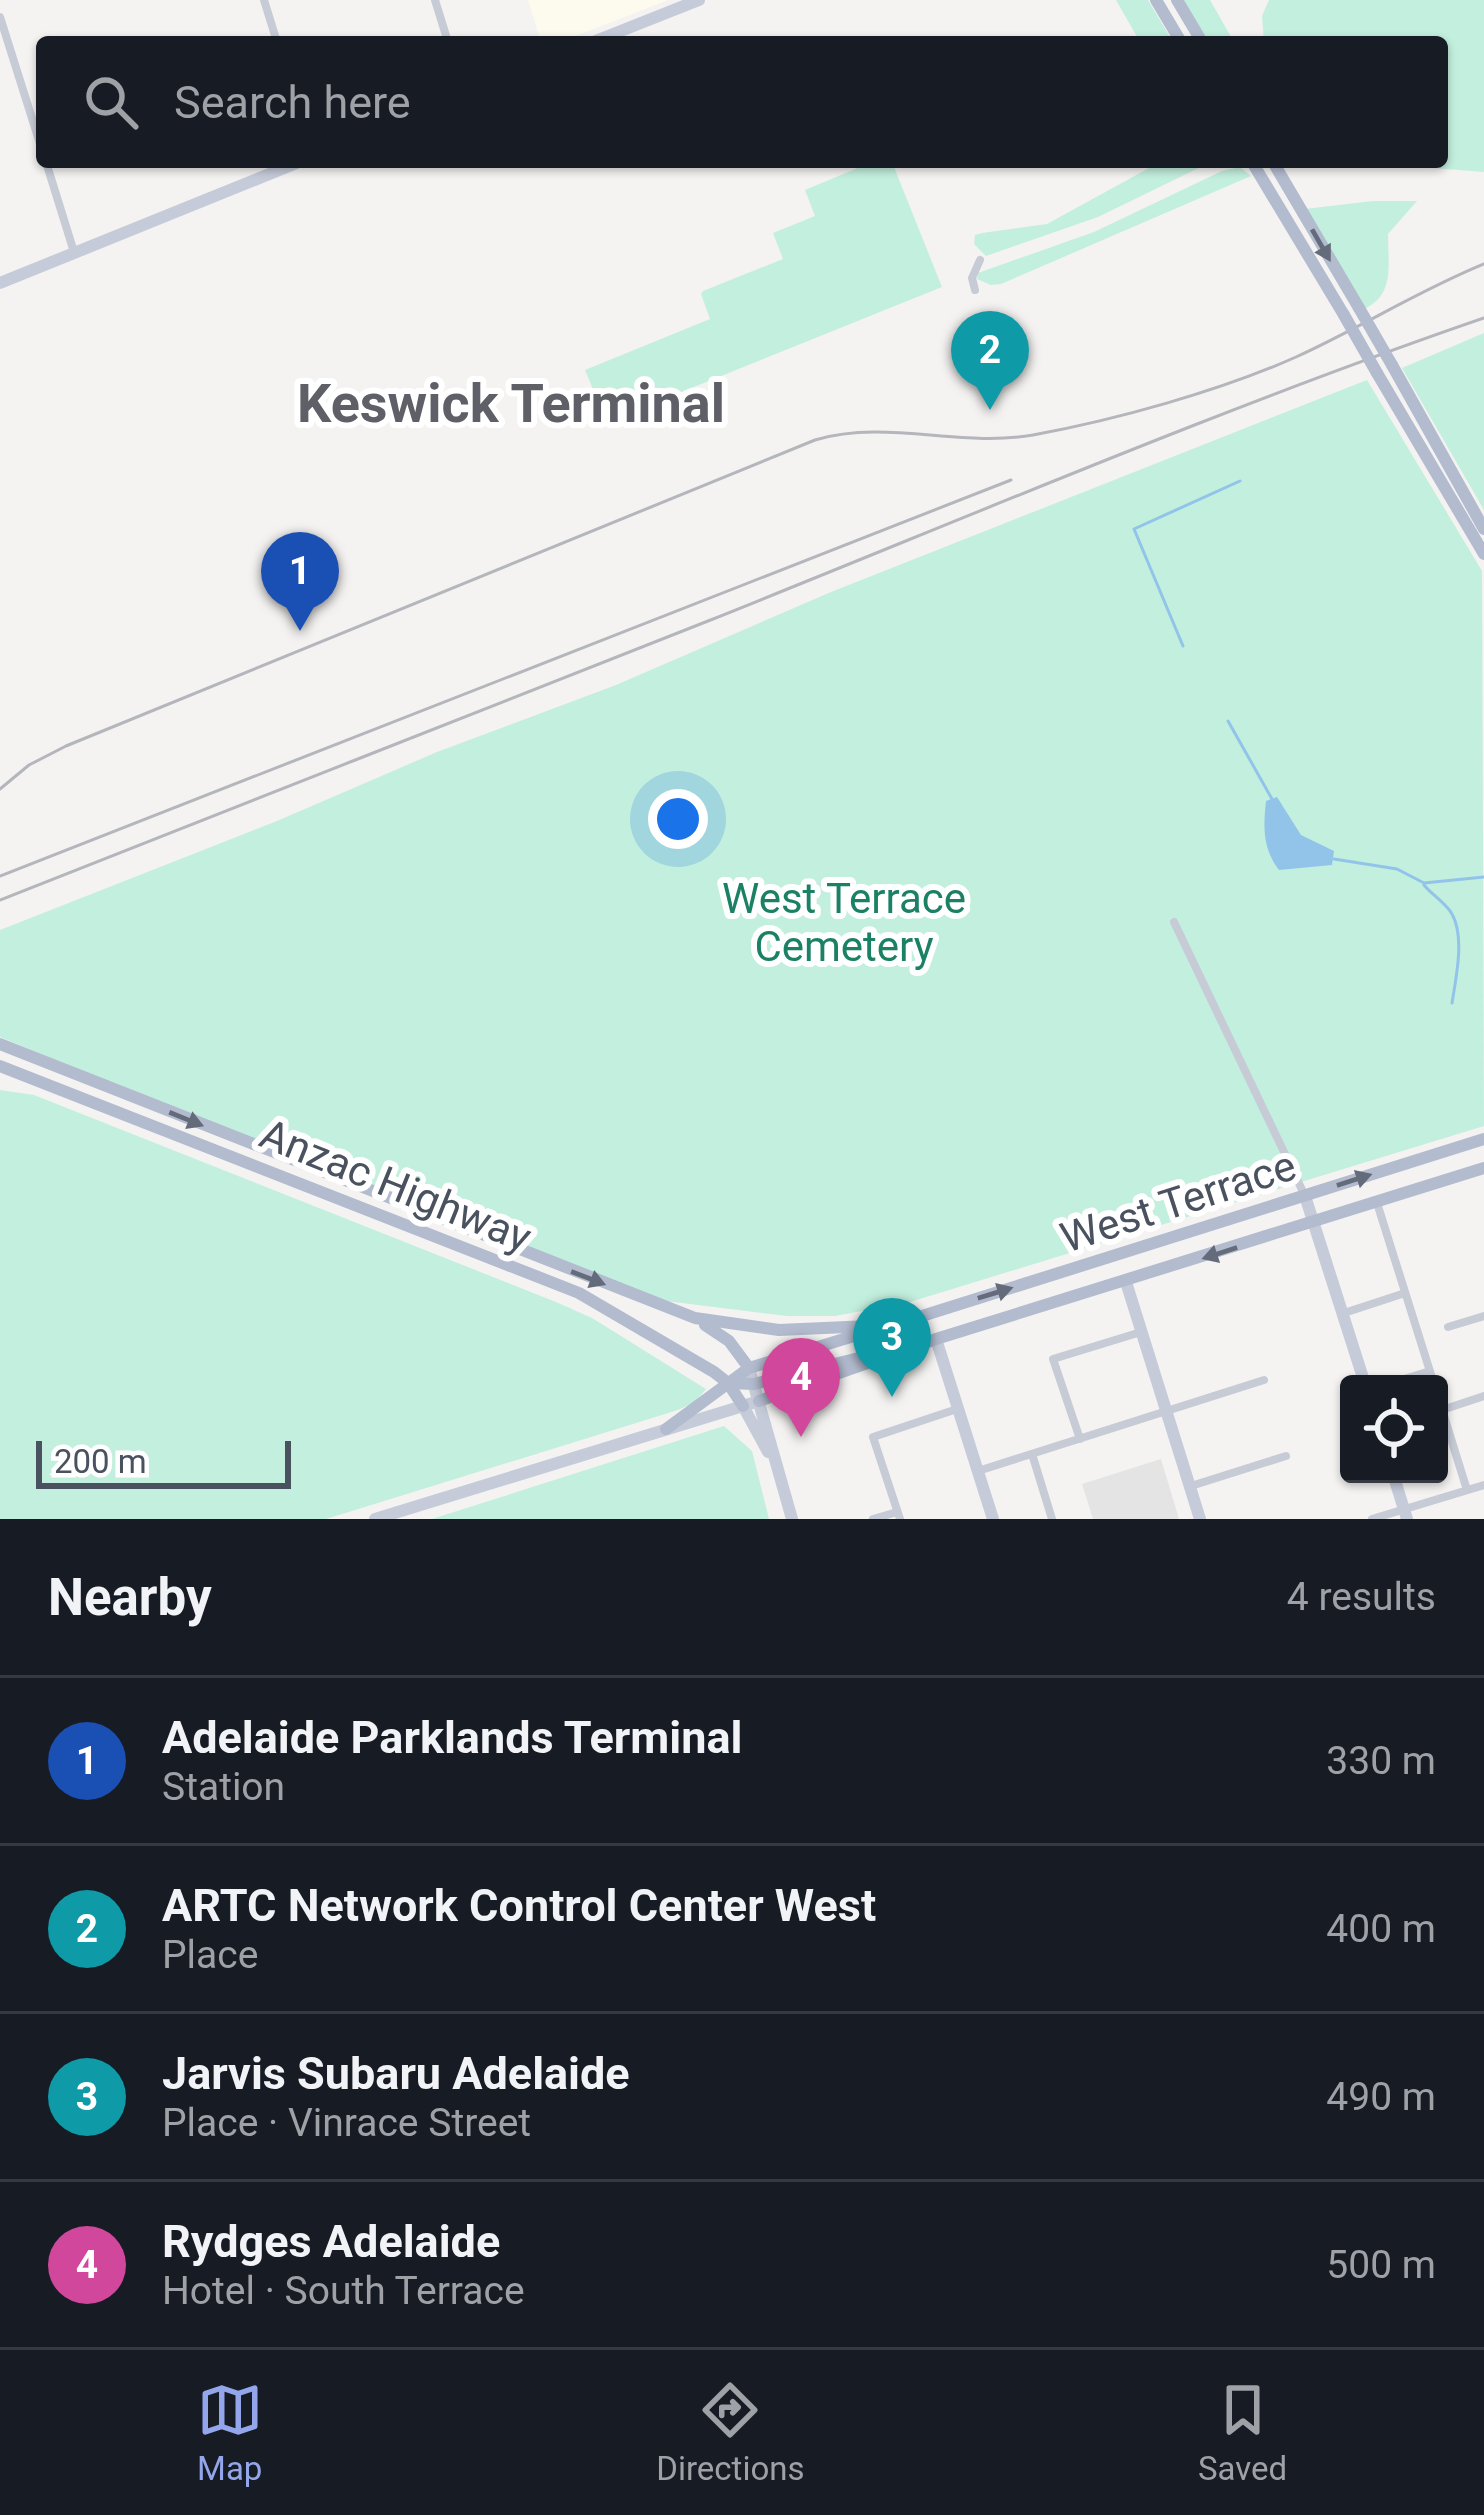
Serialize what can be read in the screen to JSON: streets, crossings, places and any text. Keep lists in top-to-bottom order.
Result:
{
  "streets": {
    "main road": ["Anzac Highway", "West Terrace"]
  },
  "crossings": [
    ["Anzac Highway", "West Terrace"]
  ],
  "districts": ["Keswick Terminal"],
  "parks": ["West Terrace Cemetery"],
  "scale_bar": "200 m",
  "page": {
    "search": "Search here",
    "pins": [
      "2",
      "1",
      "3",
      "4"
    ],
    "scale": "200 m",
    "heading": ["Nearby", "4 results"],
    "list": [
      {
        "mark": "1",
        "name": "Adelaide Parklands Terminal",
        "note": "Station",
        "value": "330 m"
      },
      {
        "mark": "2",
        "name": "ARTC Network Control Center West",
        "note": "Place",
        "value": "400 m"
      },
      {
        "mark": "3",
        "name": "Jarvis Subaru Adelaide",
        "note": "Place · Vinrace Street",
        "value": "490 m"
      },
      {
        "mark": "4",
        "name": "Rydges Adelaide",
        "note": "Hotel · South Terrace",
        "value": "500 m"
      }
    ],
    "nav": ["Map", "Directions", "Saved"]
  }
}
